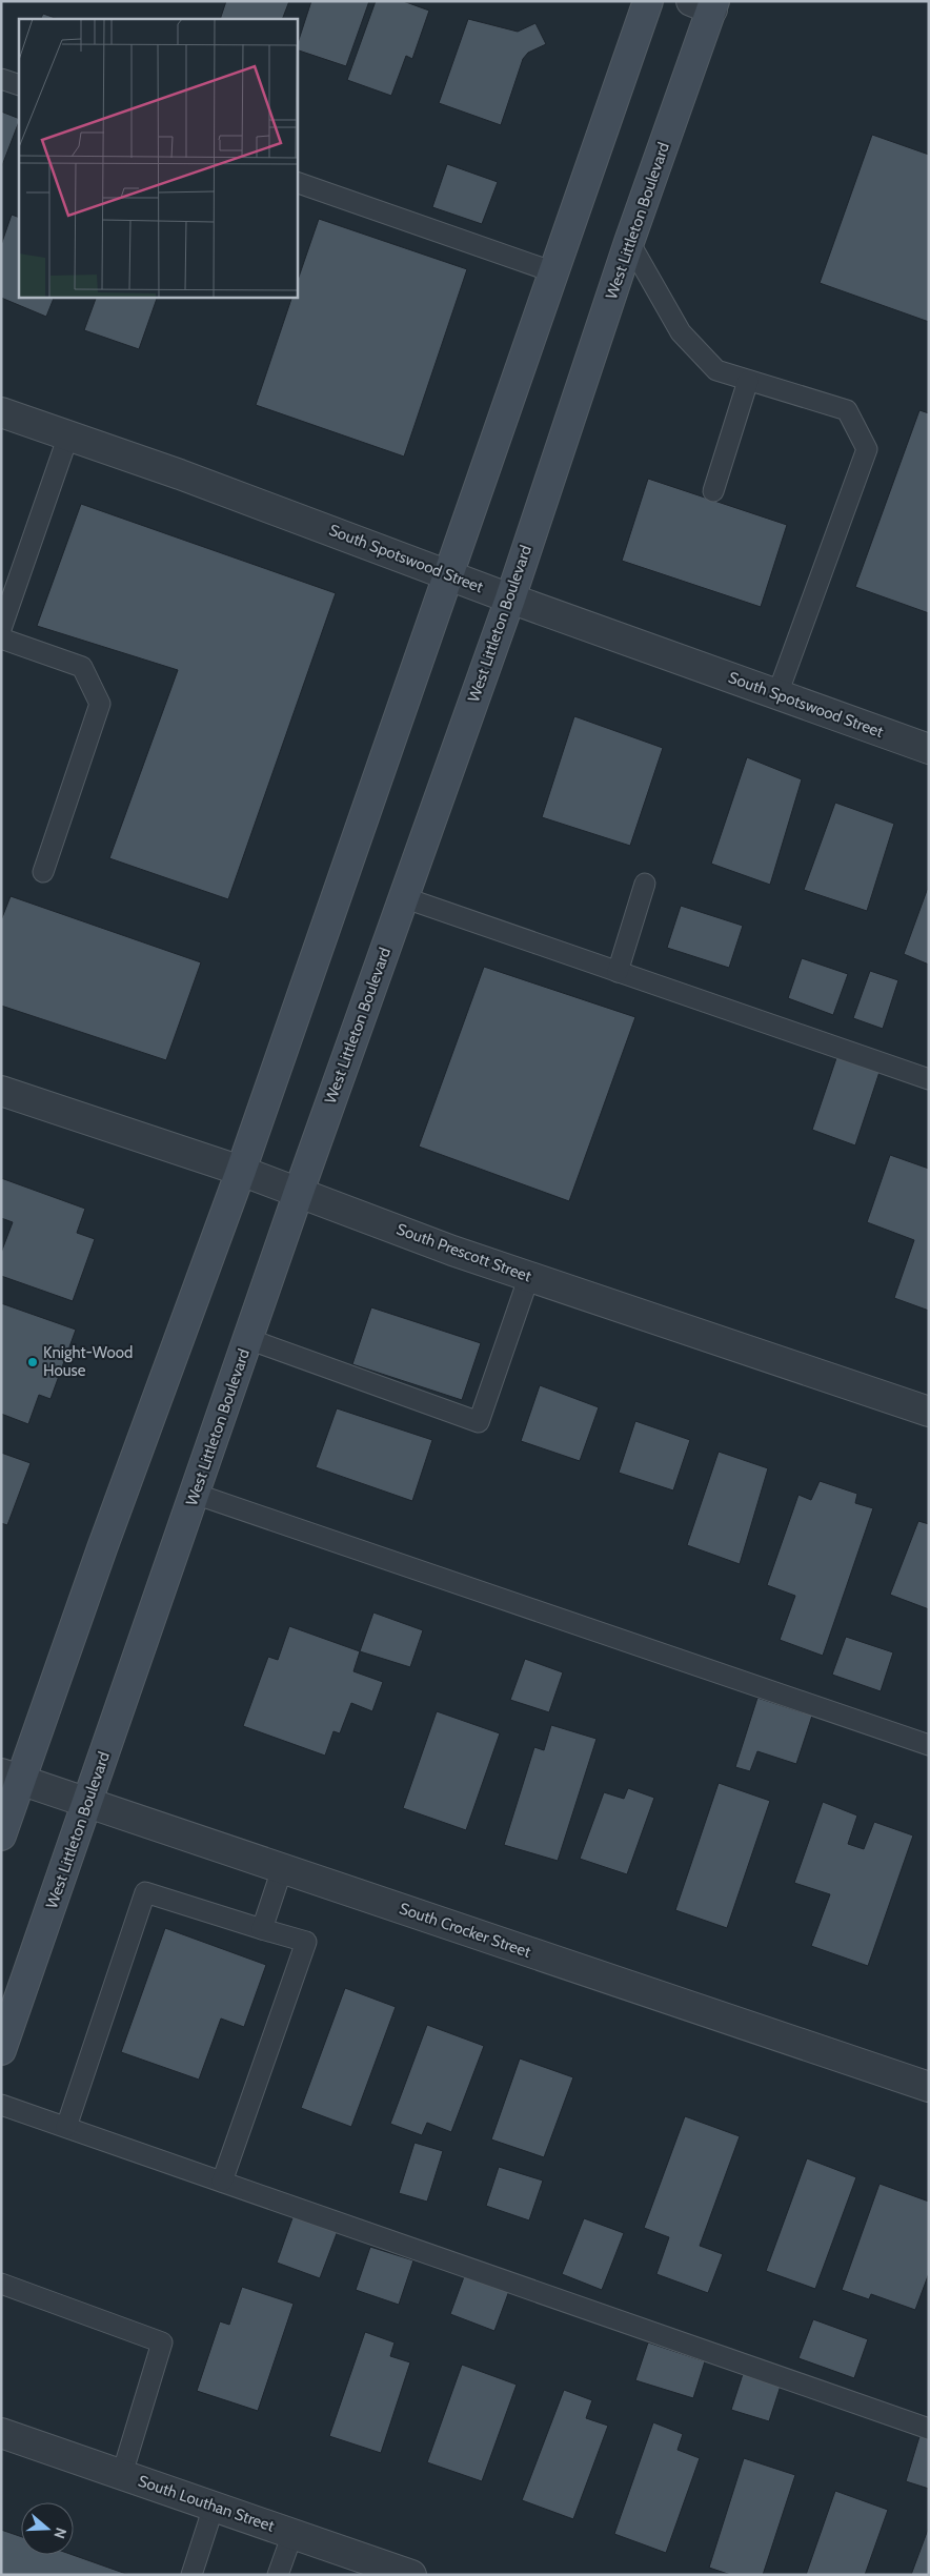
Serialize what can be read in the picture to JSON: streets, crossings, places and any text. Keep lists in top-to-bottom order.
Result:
{
  "streets": {
    "main road": ["West Littleton Boulevard"],
    "street": [
      "South Spotswood Street",
      "South Prescott Street",
      "South Crocker Street",
      "South Louthan Street"
    ]
  },
  "crossings": [
    ["West Littleton Boulevard", "South Spotswood Street"],
    ["West Littleton Boulevard", "South Prescott Street"],
    ["West Littleton Boulevard", "South Crocker Street"]
  ],
  "places": ["Knight-Wood House"],
  "north": "right"
}
